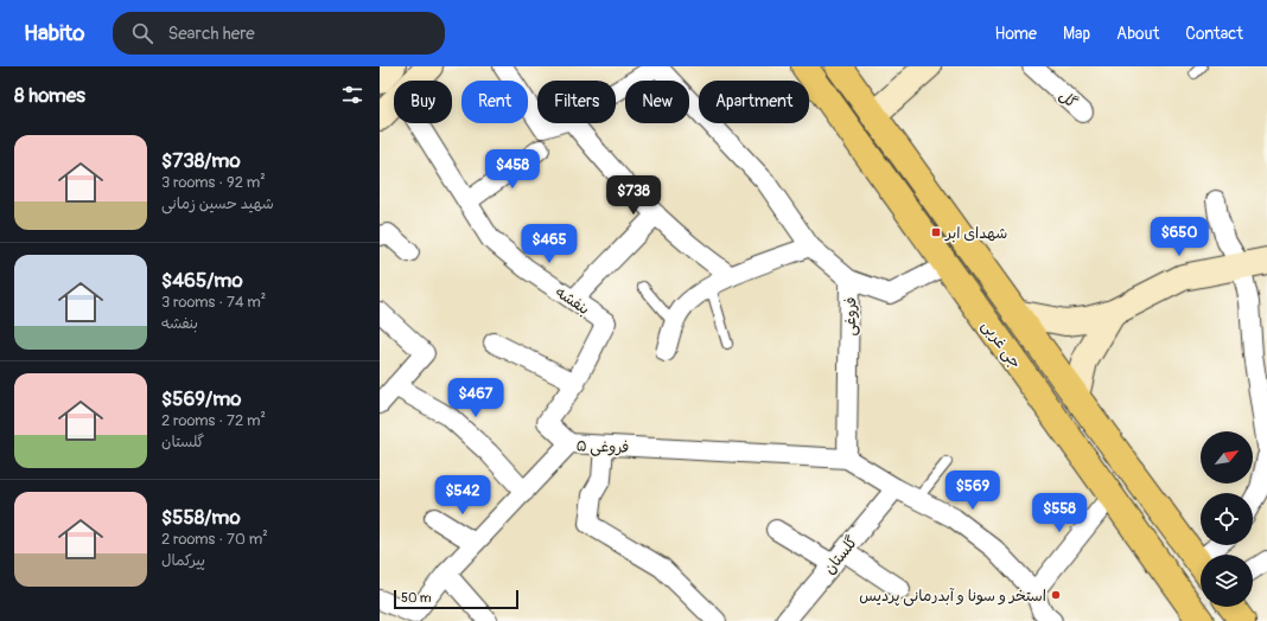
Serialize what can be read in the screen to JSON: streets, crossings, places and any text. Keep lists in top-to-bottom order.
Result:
{
  "streets": {
    "main road": ["جی غربی"],
    "street": [
      "گل",
      "بنفشه",
      "فروغی",
      "فروغی ۵",
      "گلستان"
    ]
  },
  "crossings": [
    ["بنفشه", "فروغی ۵"],
    ["فروغی", "جی غربی"],
    ["فروغی", "فروغی ۵"]
  ],
  "places": {
    "transit": ["شهدای ابر"],
    "other": ["استخر و سونا و آبدرمانی پردیس"]
  },
  "scale_bar": "50 m",
  "north": "top right",
  "page": {
    "header": "Habito",
    "search": "Search here",
    "nav": [
      "Home",
      "Map",
      "About",
      "Contact"
    ],
    "heading": "8 homes",
    "chip": [
      "Buy",
      "Rent",
      "Filters",
      "New",
      "Apartment"
    ],
    "list": [
      {
        "name": "$738/mo",
        "note": "3 rooms · 92 m² · شهید حسین زمانی"
      },
      {
        "name": "$465/mo",
        "note": "3 rooms · 74 m² · بنفشه"
      },
      {
        "name": "$569/mo",
        "note": "2 rooms · 72 m² · گلستان"
      },
      {
        "name": "$558/mo",
        "note": "2 rooms · 70 m² · پیرکمال"
      }
    ],
    "price": [
      "$458",
      "$738",
      "$650",
      "$465",
      "$467",
      "$569",
      "$542",
      "$558"
    ],
    "scale": "50 m"
  }
}
